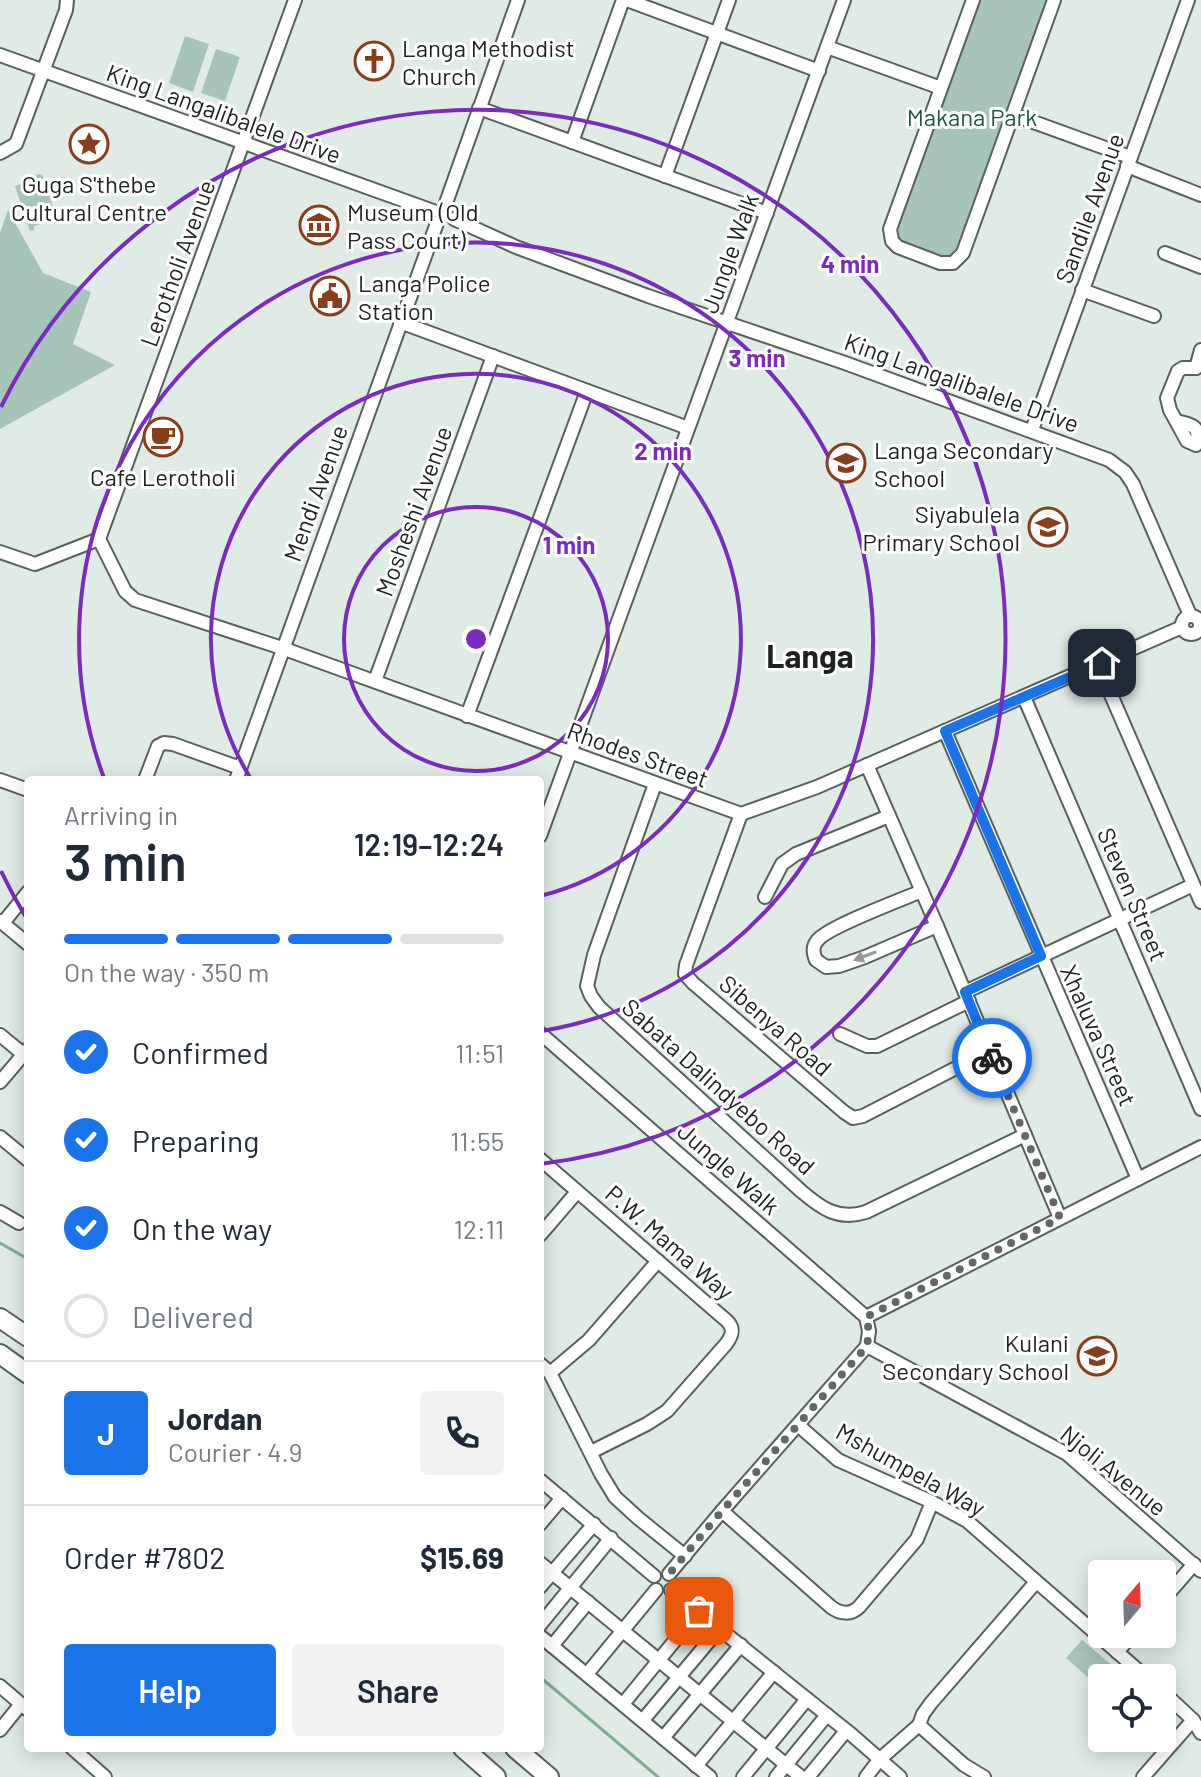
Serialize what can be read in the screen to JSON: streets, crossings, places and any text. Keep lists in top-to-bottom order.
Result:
{
  "streets": {
    "street": [
      "King Langalibalele Drive",
      "Sandile Avenue",
      "Jungle Walk",
      "Lerotholi Avenue",
      "Mendi Avenue",
      "Mosheshi Avenue",
      "Rhodes Street",
      "Steven Street",
      "Sibenya Road",
      "Xhaluva Street",
      "Sabata Dalindyebo Road",
      "P.W. Mama Way",
      "Mshumpela Way",
      "Njoli Avenue"
    ]
  },
  "crossings": [
    ["King Langalibalele Drive", "Sandile Avenue"],
    ["King Langalibalele Drive", "Jungle Walk"],
    ["King Langalibalele Drive", "Lerotholi Avenue"],
    ["King Langalibalele Drive", "Mendi Avenue"],
    ["Jungle Walk", "Rhodes Street"],
    ["Lerotholi Avenue", "Rhodes Street"],
    ["Mendi Avenue", "Rhodes Street"],
    ["Mosheshi Avenue", "Rhodes Street"],
    ["Rhodes Street", "Sibenya Road"],
    ["Rhodes Street", "Sabata Dalindyebo Road"]
  ],
  "districts": ["Langa"],
  "parks": ["Makana Park"],
  "places": {
    "church": ["Langa Methodist Church"],
    "place": ["Guga S'thebe Cultural Centre"],
    "museum": ["Museum (Old Pass Court)"],
    "public building": ["Langa Police Station"],
    "cafe": ["Cafe Lerotholi"],
    "school or university": ["Langa Secondary School", "Siyabulela Primary School", "Kulani Secondary School"]
  },
  "north": "top",
  "page": {
    "heading": ["3 min", "Arriving in", "12:19–12:24"],
    "panel": [
      "Jordan",
      "Courier · 4.9",
      "Order #7802",
      "$15.69"
    ],
    "bar": "On the way · 350 m",
    "list": [
      ["Confirmed", "11:51"],
      ["Preparing", "11:55"],
      ["On the way", "12:11"],
      "Delivered"
    ],
    "round": "J",
    "buttons": ["Help", "Share"]
  },
  "rings": [
    "4 min",
    "3 min",
    "2 min",
    "1 min"
  ]
}
